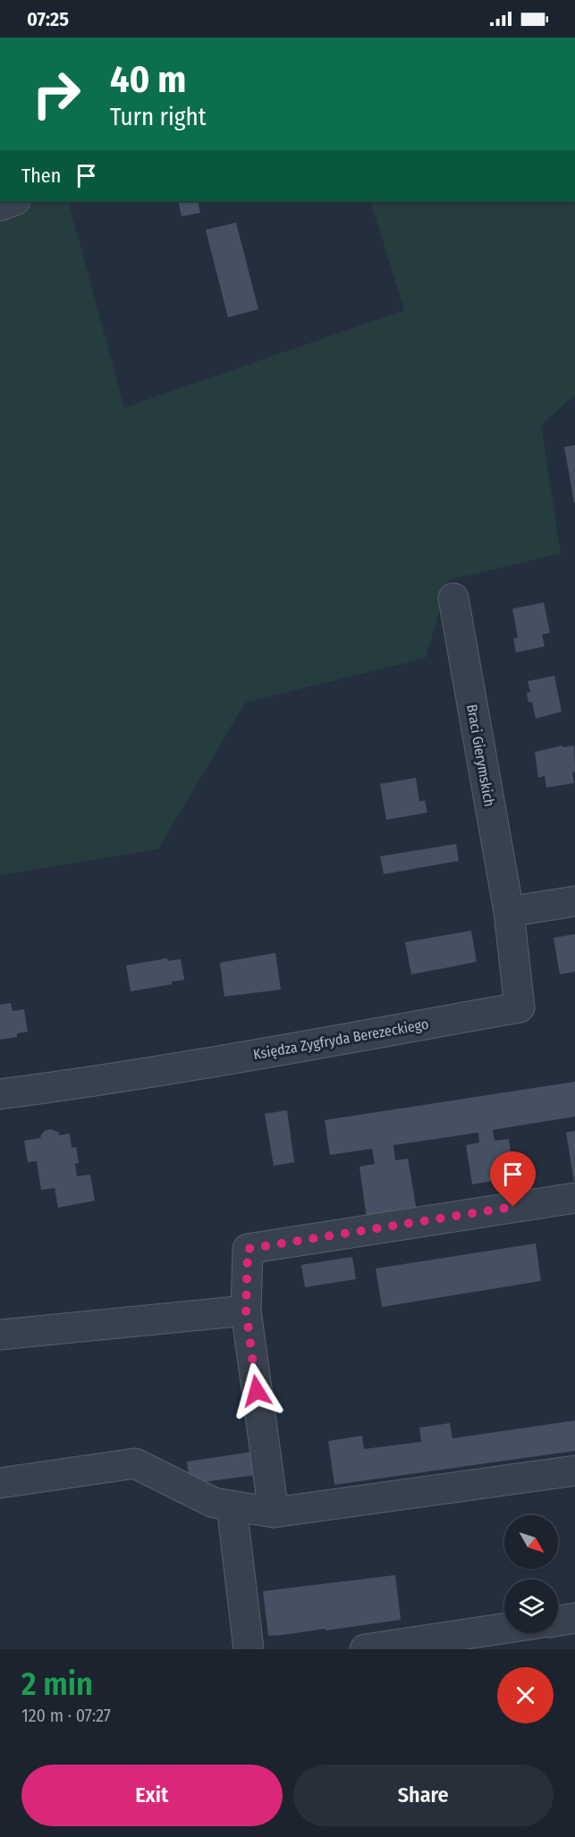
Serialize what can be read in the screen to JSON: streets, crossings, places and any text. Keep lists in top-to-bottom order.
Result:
{
  "streets": {
    "street": ["Braci Gierymskich", "Księdza Zygfryda Berezeckiego"]
  },
  "crossings": [
    ["Braci Gierymskich", "Księdza Zygfryda Berezeckiego"]
  ],
  "north": "bottom right",
  "page": {
    "status": "07:25",
    "turn": ["40 m", "Turn right"],
    "then": "Then",
    "heading": ["2 min", "120 m · 07:27"],
    "buttons": ["Exit", "Share"]
  }
}
